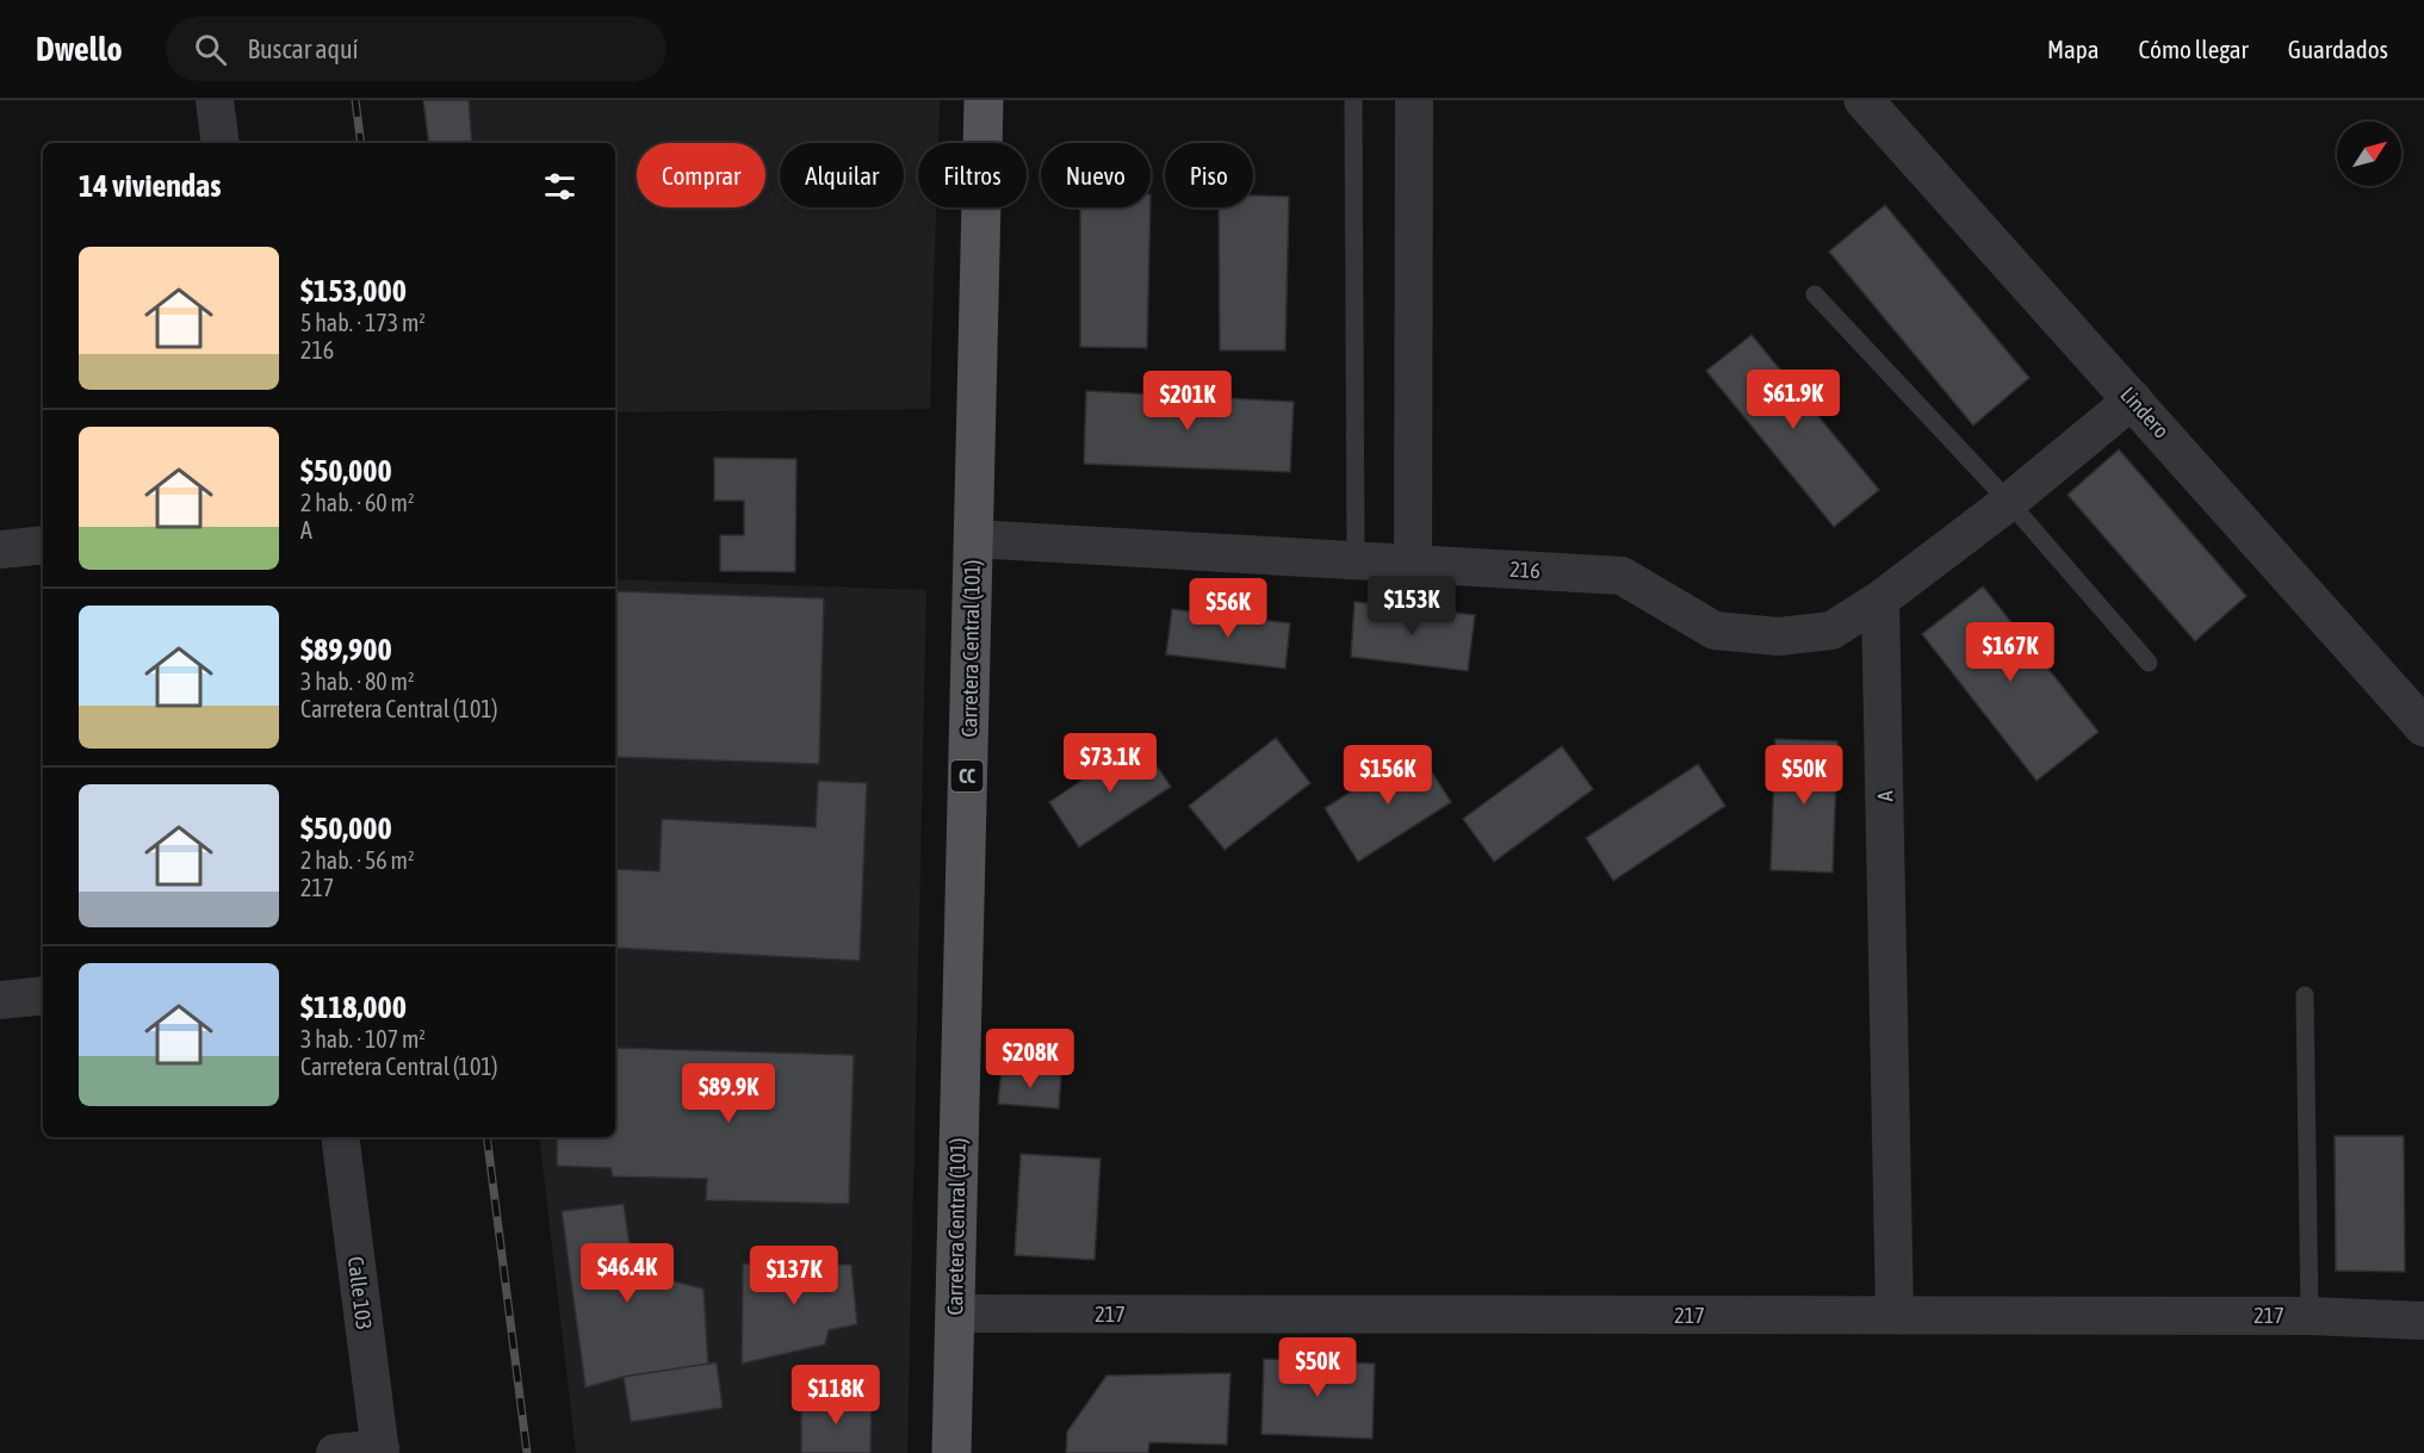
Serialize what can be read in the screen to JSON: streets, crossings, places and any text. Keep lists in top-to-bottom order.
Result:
{
  "streets": {
    "main road": ["Carretera Central (101)", "CC"],
    "street": [
      "Lindero",
      "216",
      "A",
      "Calle 103",
      "217"
    ]
  },
  "crossings": [
    ["216", "Carretera Central (101)"],
    ["216", "A"],
    ["Carretera Central (101)", "217"],
    ["A", "217"]
  ],
  "north": "top right",
  "page": {
    "header": "Dwello",
    "search": "Buscar aquí",
    "nav": ["Mapa", "Cómo llegar", "Guardados"],
    "chip": [
      "Comprar",
      "Alquilar",
      "Filtros",
      "Nuevo",
      "Piso"
    ],
    "heading": "14 viviendas",
    "list": [
      {
        "name": "$153,000",
        "note": "5 hab. · 173 m² · 216"
      },
      {
        "name": "$50,000",
        "note": "2 hab. · 60 m² · A"
      },
      {
        "name": "$89,900",
        "note": "3 hab. · 80 m² · Carretera Central (101)"
      },
      {
        "name": "$50,000",
        "note": "2 hab. · 56 m² · 217"
      },
      {
        "name": "$118,000",
        "note": "3 hab. · 107 m² · Carretera Central (101)"
      }
    ],
    "price": [
      "$61.9K",
      "$201K",
      "$153K",
      "$56K",
      "$167K",
      "$73.1K",
      "$156K",
      "$50K",
      "$208K",
      "$89.9K",
      "$46.4K",
      "$137K",
      "$50K",
      "$118K"
    ]
  }
}
